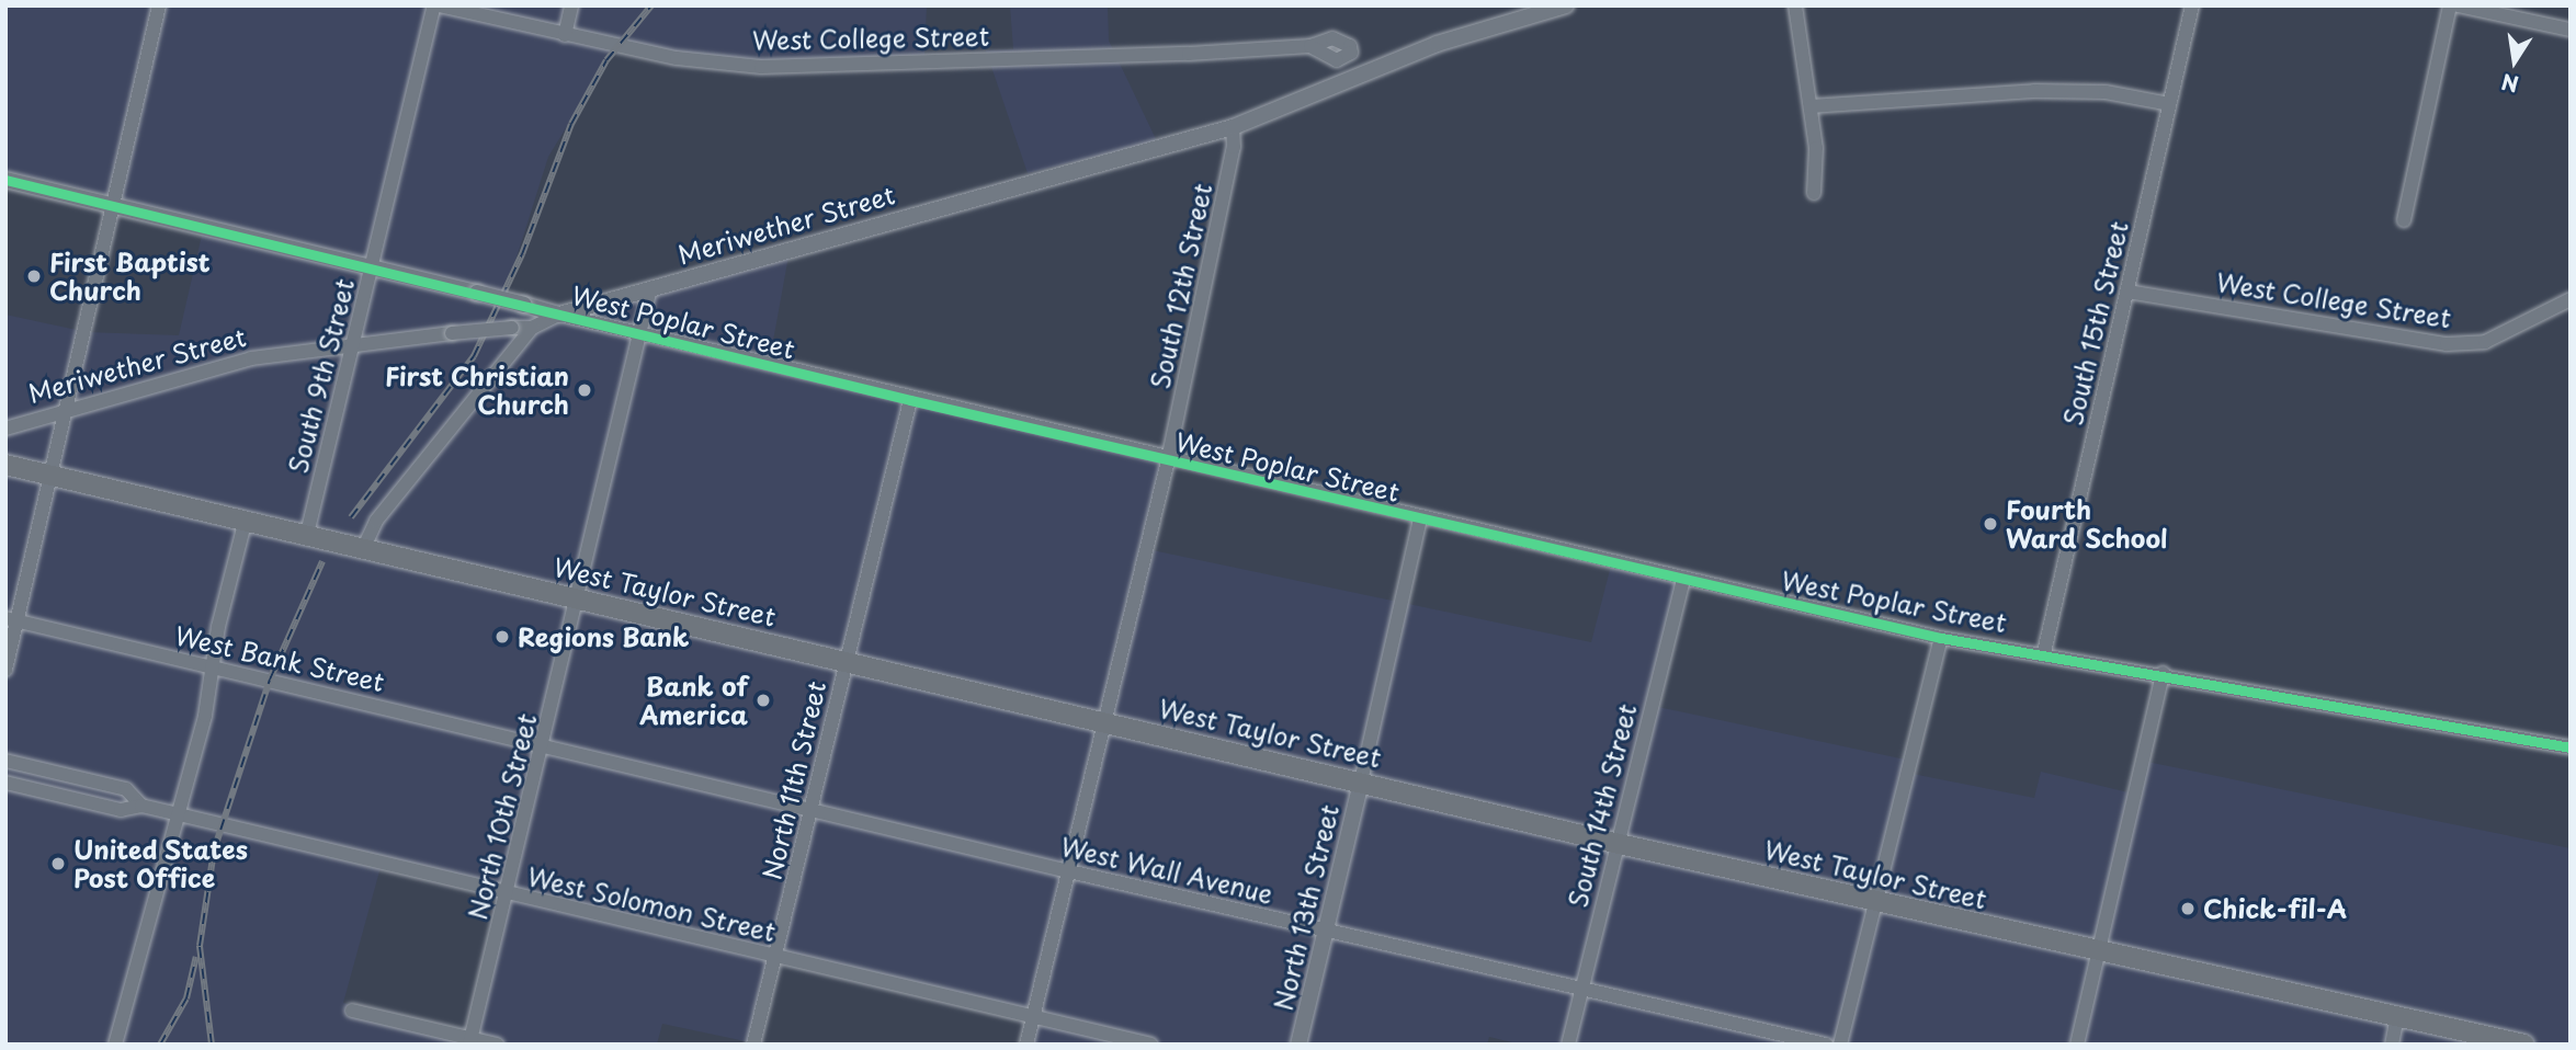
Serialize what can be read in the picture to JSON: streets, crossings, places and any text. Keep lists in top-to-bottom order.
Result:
{
  "streets": {
    "main road": ["West Taylor Street"],
    "street": [
      "West College Street",
      "Meriwether Street",
      "South 12th Street",
      "West Poplar Street",
      "South 15th Street",
      "South 9th Street",
      "West Bank Street",
      "North 11th Street",
      "South 14th Street",
      "North 10th Street",
      "West Wall Avenue",
      "West Solomon Street",
      "North 13th Street"
    ]
  },
  "crossings": [
    ["West College Street", "South 15th Street"],
    ["West College Street", "South 9th Street"],
    ["Meriwether Street", "South 12th Street"],
    ["Meriwether Street", "West Poplar Street"],
    ["Meriwether Street", "South 9th Street"],
    ["South 12th Street", "West Poplar Street"],
    ["South 12th Street", "West Taylor Street"],
    ["South 12th Street", "West Wall Avenue"],
    ["South 12th Street", "West Solomon Street"],
    ["West Poplar Street", "South 15th Street"],
    ["West Poplar Street", "South 9th Street"],
    ["West Poplar Street", "North 11th Street"],
    ["West Poplar Street", "South 14th Street"],
    ["West Poplar Street", "North 10th Street"],
    ["South 9th Street", "West Taylor Street"],
    ["West Taylor Street", "North 11th Street"],
    ["West Taylor Street", "South 14th Street"],
    ["West Taylor Street", "North 10th Street"],
    ["West Taylor Street", "North 13th Street"],
    ["West Bank Street", "North 10th Street"],
    ["West Bank Street", "West Wall Avenue"],
    ["North 11th Street", "West Wall Avenue"],
    ["North 11th Street", "West Solomon Street"],
    ["South 14th Street", "West Wall Avenue"],
    ["North 10th Street", "West Wall Avenue"],
    ["North 10th Street", "West Solomon Street"],
    ["West Wall Avenue", "North 13th Street"]
  ],
  "places": [
    "First Baptist Church",
    "First Christian Church",
    "Fourth Ward School",
    "Regions Bank",
    "Bank of America",
    "United States Post Office",
    "Chick-fil-A"
  ],
  "north": "bottom"
}
